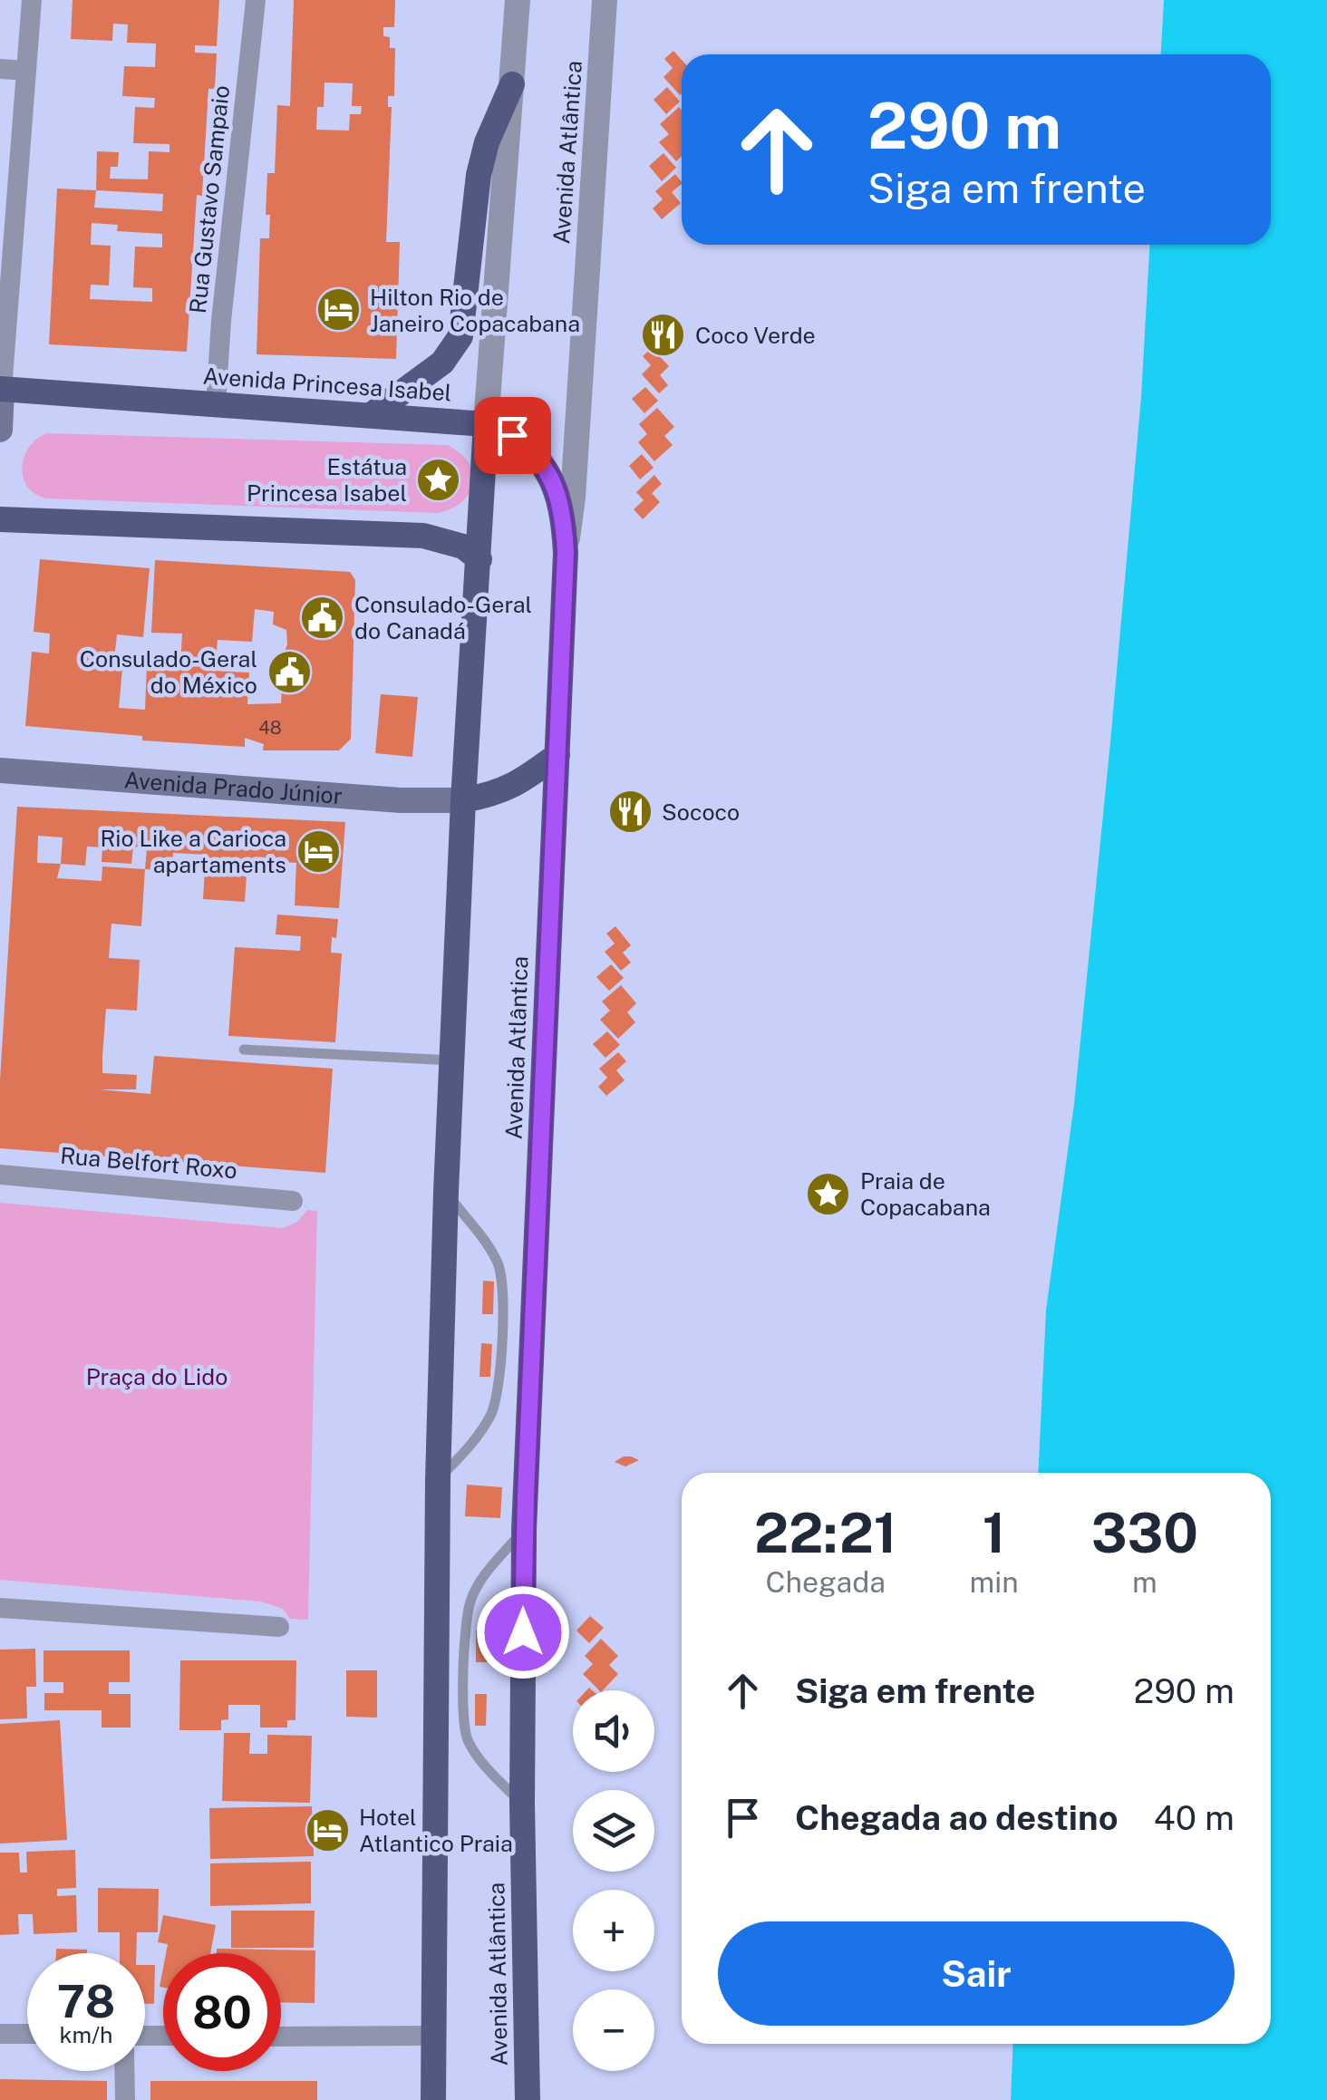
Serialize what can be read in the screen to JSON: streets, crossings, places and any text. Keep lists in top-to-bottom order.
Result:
{
  "streets": {
    "highway": ["Avenida Atlântica", "Avenida Princesa Isabel"],
    "main road": ["Avenida Prado Júnior"],
    "street": ["Rua Gustavo Sampaio", "Rua Belfort Roxo"]
  },
  "crossings": [
    ["Avenida Atlântica", "Avenida Princesa Isabel"],
    ["Rua Gustavo Sampaio", "Avenida Princesa Isabel"]
  ],
  "parks": ["Praça do Lido"],
  "places": {
    "hotel": ["Hilton Rio de Janeiro Copacabana", "Rio Like a Carioca apartaments", "Hotel Atlantico Praia"],
    "restaurant": ["Coco Verde", "Sococo"],
    "place": ["Estátua Princesa Isabel", "Praia de Copacabana"],
    "public building": ["Consulado-Geral do Canadá", "Consulado-Geral do México"]
  },
  "house_numbers": ["48"],
  "page": {
    "turn": ["290 m", "Siga em frente"],
    "eta": [
      "22:21",
      "Chegada",
      "1",
      "min",
      "330",
      "m"
    ],
    "list": [
      {
        "name": "Siga em frente",
        "value": "290 m"
      },
      {
        "name": "Chegada ao destino",
        "value": "40 m"
      }
    ],
    "map_buttons": ["+", "−"],
    "buttons": "Sair",
    "speed": "78 km/h",
    "limit": "80"
  }
}
